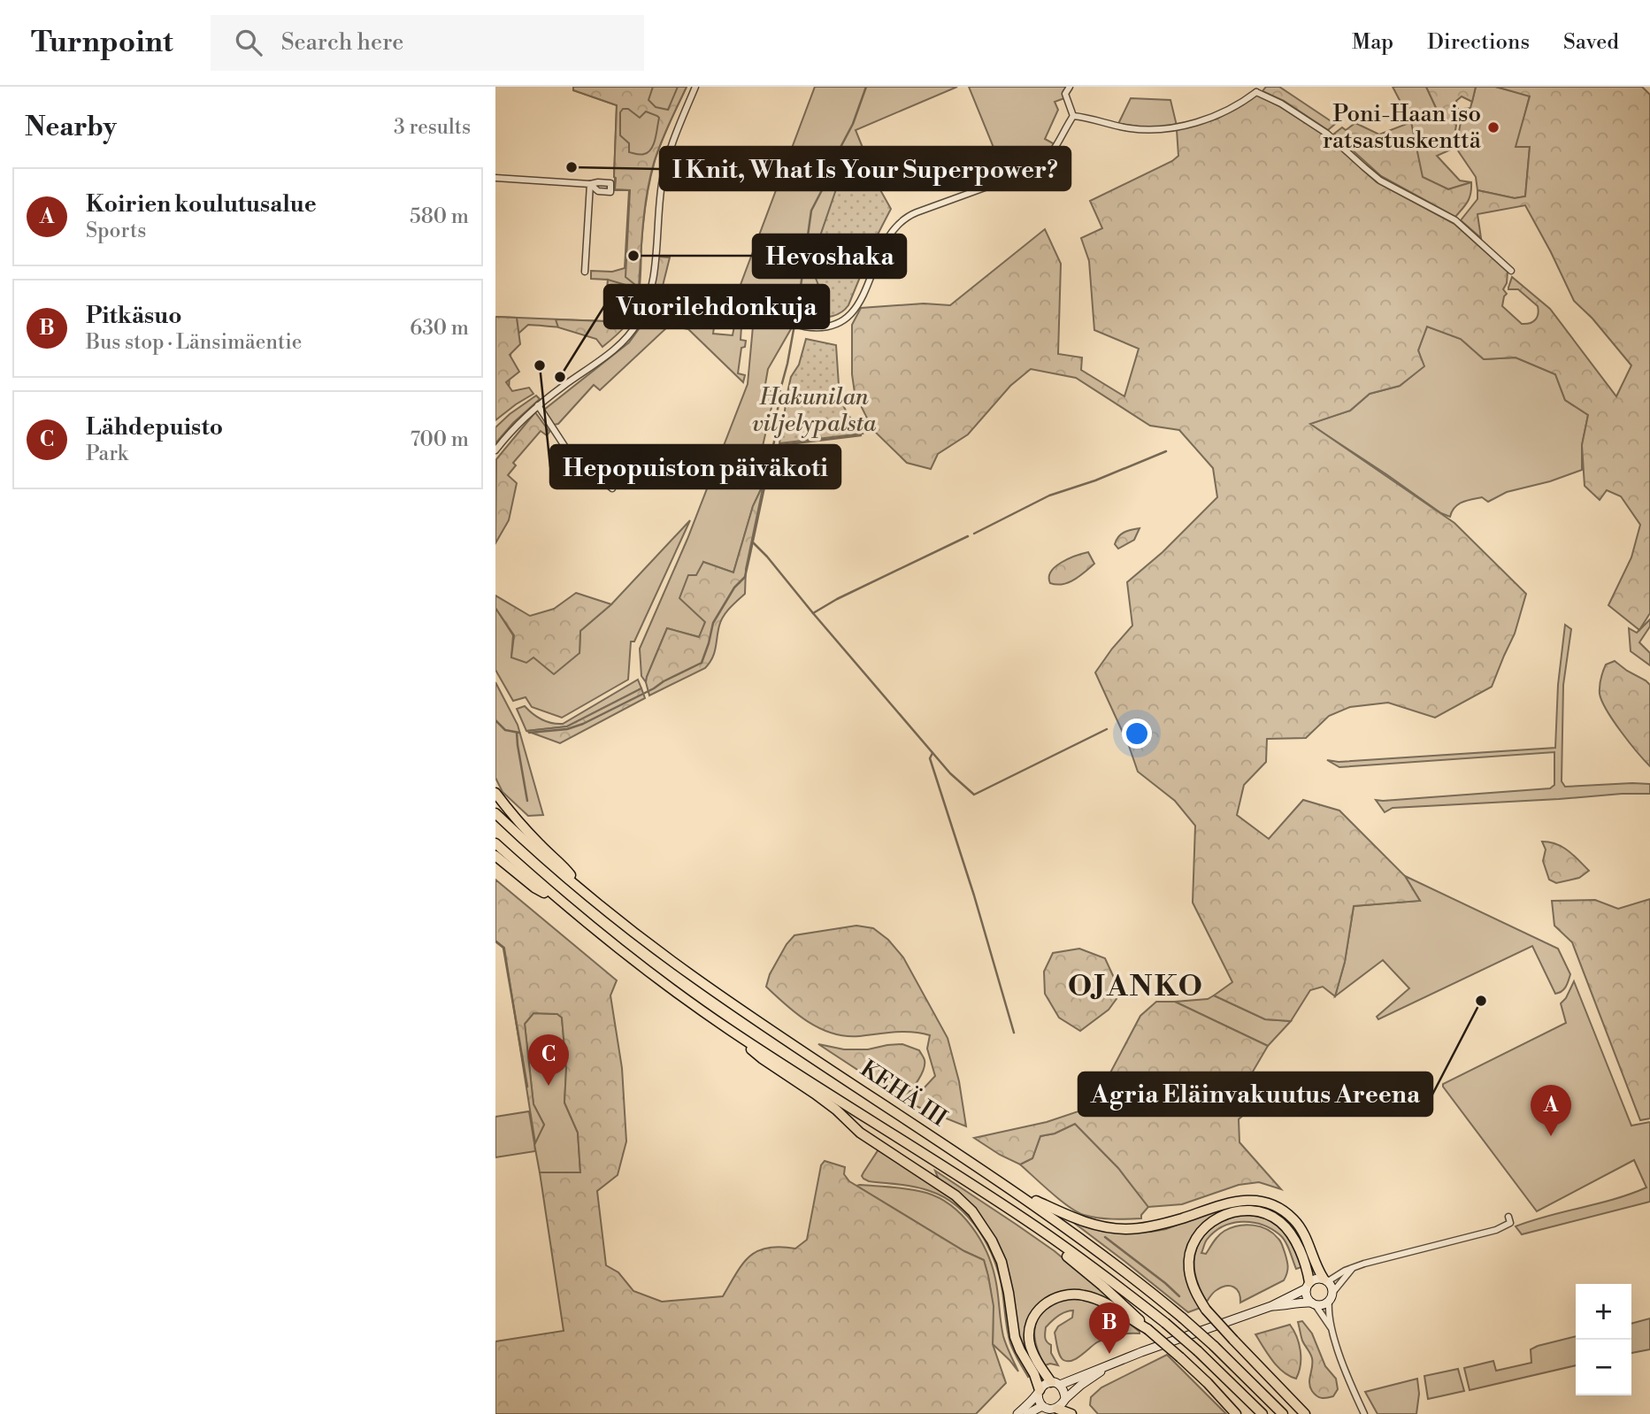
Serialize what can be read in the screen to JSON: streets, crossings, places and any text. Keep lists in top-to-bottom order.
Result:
{
  "streets": {
    "highway": ["KEHÄ III"]
  },
  "districts": ["OJANKO"],
  "parks": ["Hakunilan viljelypalsta"],
  "places": [
    "Poni-Haan iso ratsastuskenttä",
    "I Knit, What Is Your Superpower?",
    "Hevoshaka",
    "Hepopuiston päiväkoti",
    "Vuorilehdonkuja",
    "Agria Eläinvakuutus Areena"
  ],
  "page": {
    "header": "Turnpoint",
    "search": "Search here",
    "nav": ["Map", "Directions", "Saved"],
    "heading": ["Nearby", "3 results"],
    "list": [
      {
        "mark": "A",
        "name": "Koirien koulutusalue",
        "note": "Sports",
        "value": "580 m"
      },
      {
        "mark": "B",
        "name": "Pitkäsuo",
        "note": "Bus stop · Länsimäentie",
        "value": "630 m"
      },
      {
        "mark": "C",
        "name": "Lähdepuisto",
        "note": "Park",
        "value": "700 m"
      }
    ],
    "pins": ["C", "A", "B"],
    "map_buttons": ["+", "−"]
  }
}
